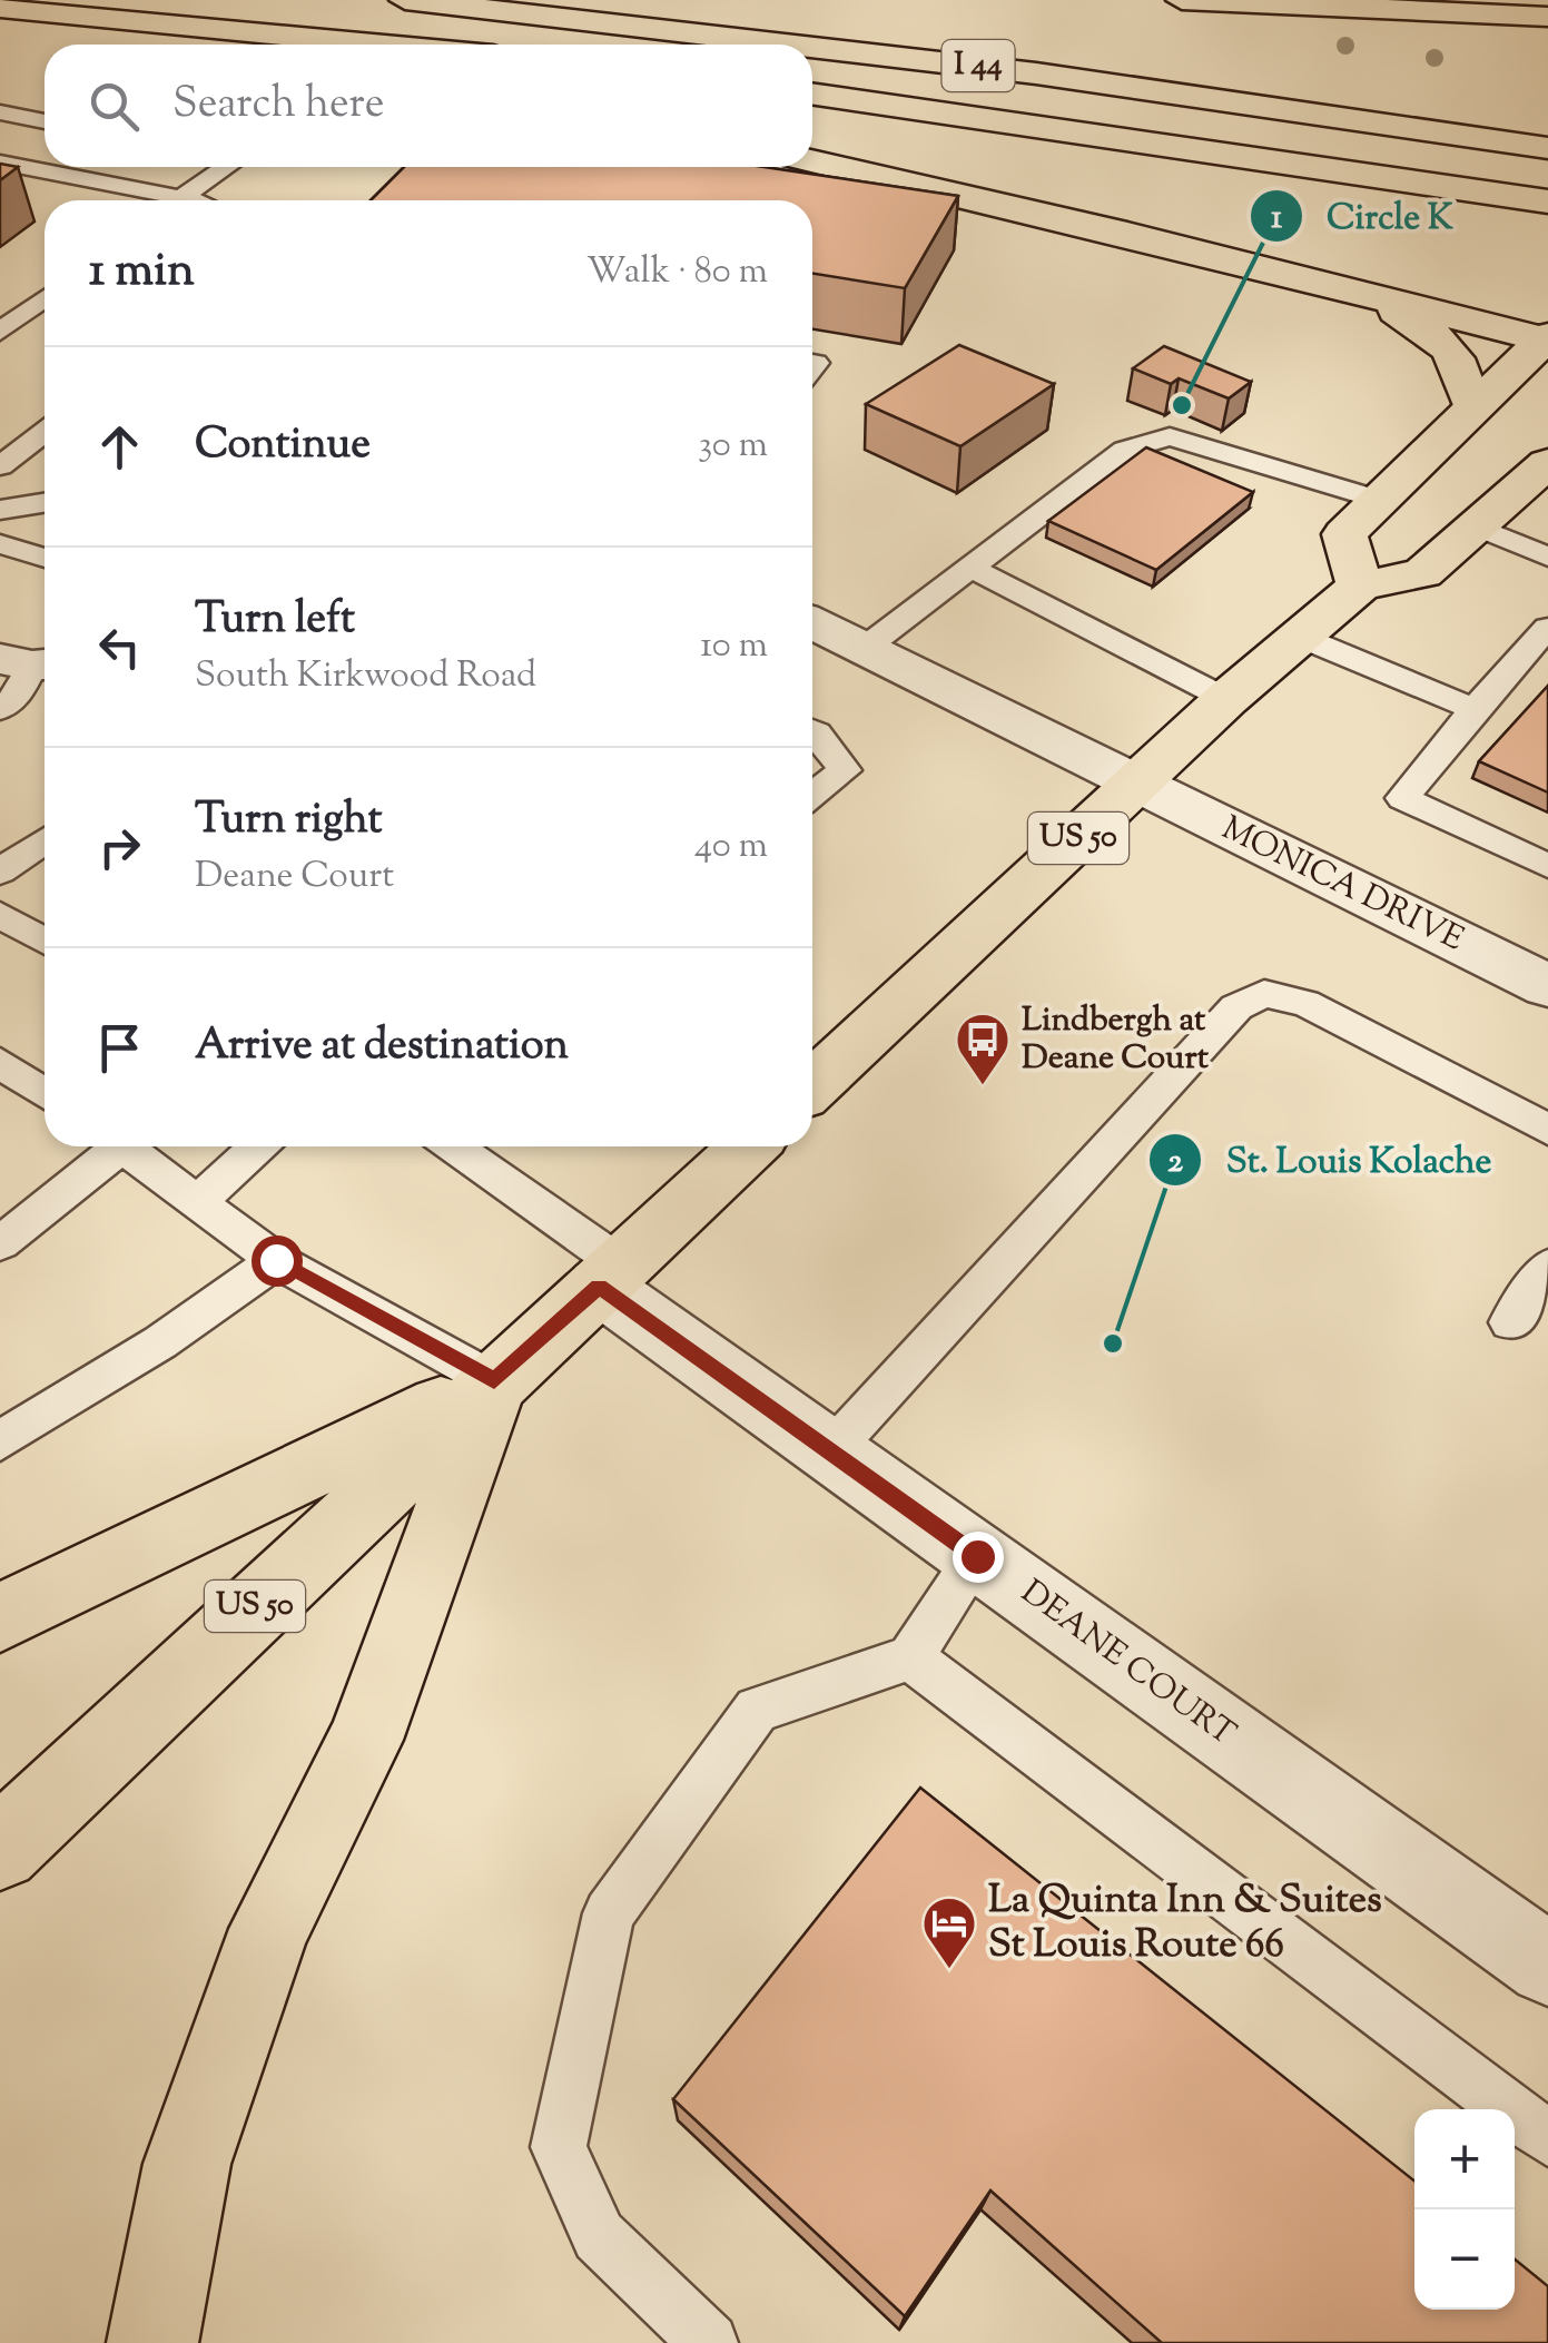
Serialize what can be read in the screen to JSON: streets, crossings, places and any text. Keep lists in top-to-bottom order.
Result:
{
  "streets": {
    "main road": ["I 44", "US 50"],
    "street": ["MONICA DRIVE", "DEANE COURT"]
  },
  "crossings": [
    ["US 50", "MONICA DRIVE"],
    ["US 50", "DEANE COURT"]
  ],
  "places": {
    "other": ["Circle K", "St. Louis Kolache"],
    "bus stop": ["Lindbergh at Deane Court"],
    "hotel": ["La Quinta Inn & Suites St Louis Route 66"]
  },
  "page": {
    "search": "Search here",
    "heading": ["1 min", "Walk · 80 m"],
    "list": [
      ["Continue", "30 m"],
      ["Turn left", "South Kirkwood Road", "10 m"],
      ["Turn right", "Deane Court", "40 m"],
      "Arrive at destination"
    ],
    "map_buttons": ["+", "−"]
  }
}
